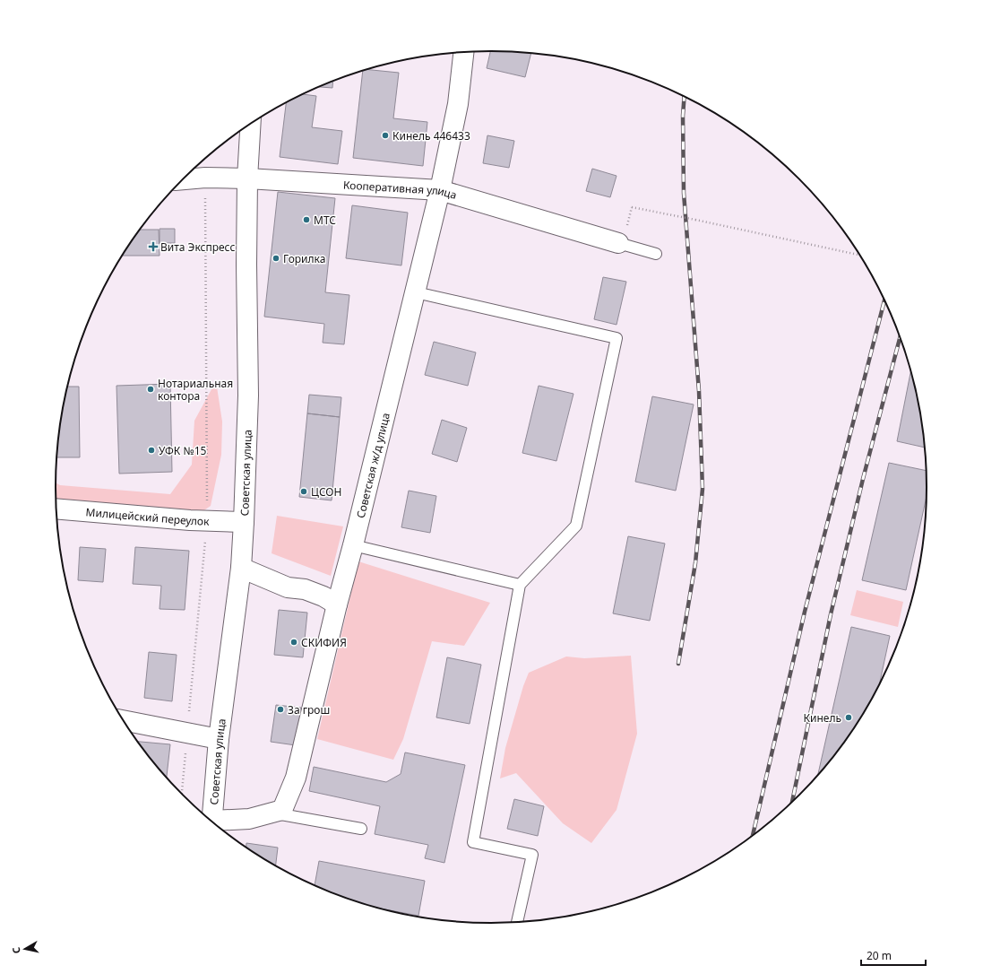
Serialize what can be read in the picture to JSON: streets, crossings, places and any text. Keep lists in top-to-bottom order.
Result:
{
  "streets": {
    "street": [
      "Кооперативная улица",
      "Советская ж/д улица",
      "Советская улица",
      "Милицейский переулок"
    ]
  },
  "crossings": [
    ["Кооперативная улица", "Советская ж/д улица"],
    ["Кооперативная улица", "Советская улица"],
    ["Советская улица", "Милицейский переулок"]
  ],
  "places": {
    "other": [
      "Кинель 446433",
      "МТС",
      "Горилка",
      "Нотариальная контора",
      "УФК №15",
      "ЦСОН",
      "СКИФИЯ",
      "За грош",
      "Кинель"
    ],
    "health": ["Вита Экспресс"]
  },
  "scale_bar": "20 m",
  "north": "left"
}
